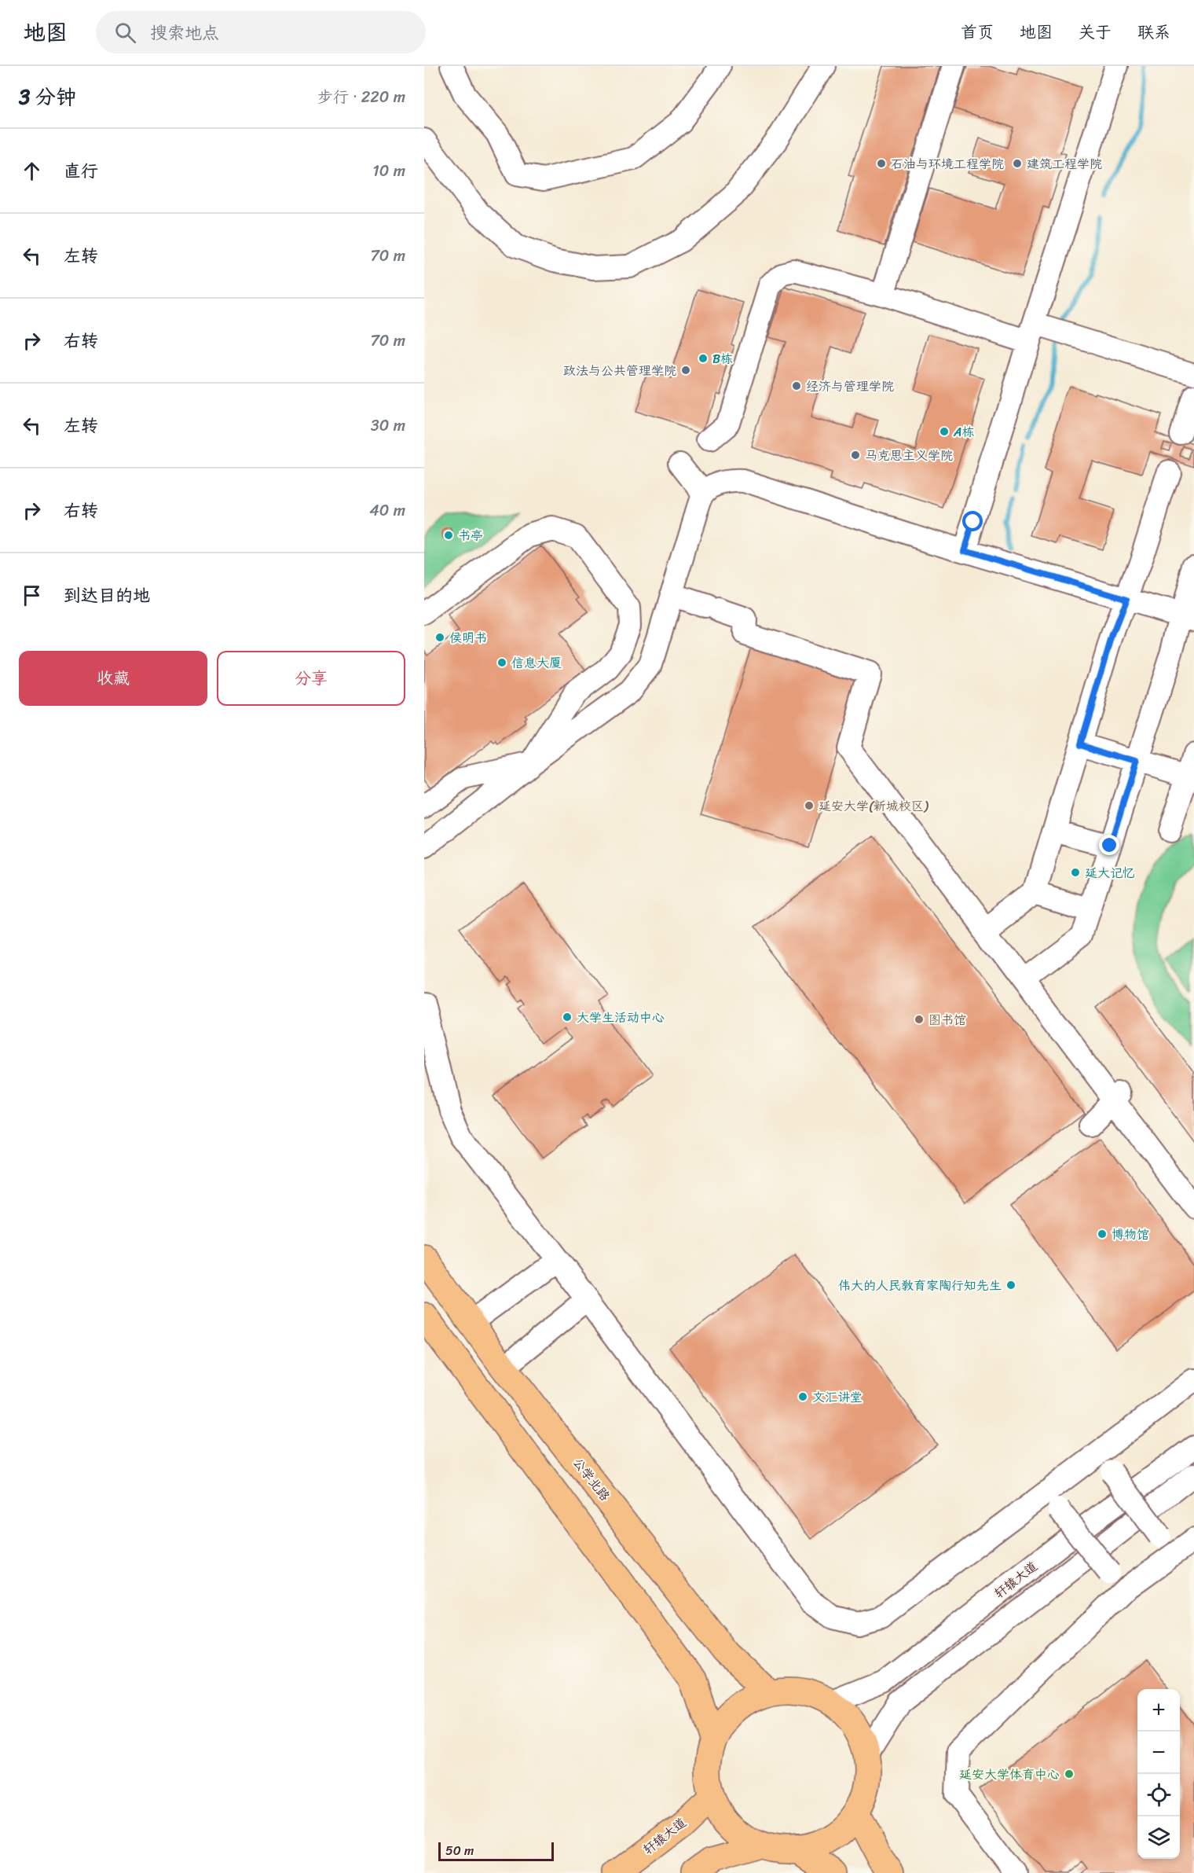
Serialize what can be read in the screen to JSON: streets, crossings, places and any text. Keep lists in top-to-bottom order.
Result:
{
  "streets": {
    "main road": ["公学北路", "轩辕大道"]
  },
  "crossings": [
    ["公学北路", "轩辕大道"]
  ],
  "places": [
    "石油与环境工程学院",
    "建筑工程学院",
    "B栋",
    "政法与公共管理学院",
    "经济与管理学院",
    "A栋",
    "马克思主义学院",
    "书亭",
    "侯明书",
    "信息大厦",
    "延安大学(新城校区)",
    "延大记忆",
    "大学生活动中心",
    "图书馆",
    "博物馆",
    "伟大的人民教育家陶行知先生",
    "文汇讲堂",
    "延安大学体育中心"
  ],
  "scale_bar": "50 m",
  "page": {
    "header": "地图",
    "search": "搜索地点",
    "nav": [
      "首页",
      "地图",
      "关于",
      "联系"
    ],
    "heading": ["3 分钟", "步行 · 220 m"],
    "list": [
      ["直行", "10 m"],
      ["左转", "70 m"],
      ["右转", "70 m"],
      ["左转", "30 m"],
      ["右转", "40 m"],
      "到达目的地"
    ],
    "buttons": ["收藏", "分享"],
    "map_buttons": ["+", "−"],
    "scale": "50 m"
  }
}
